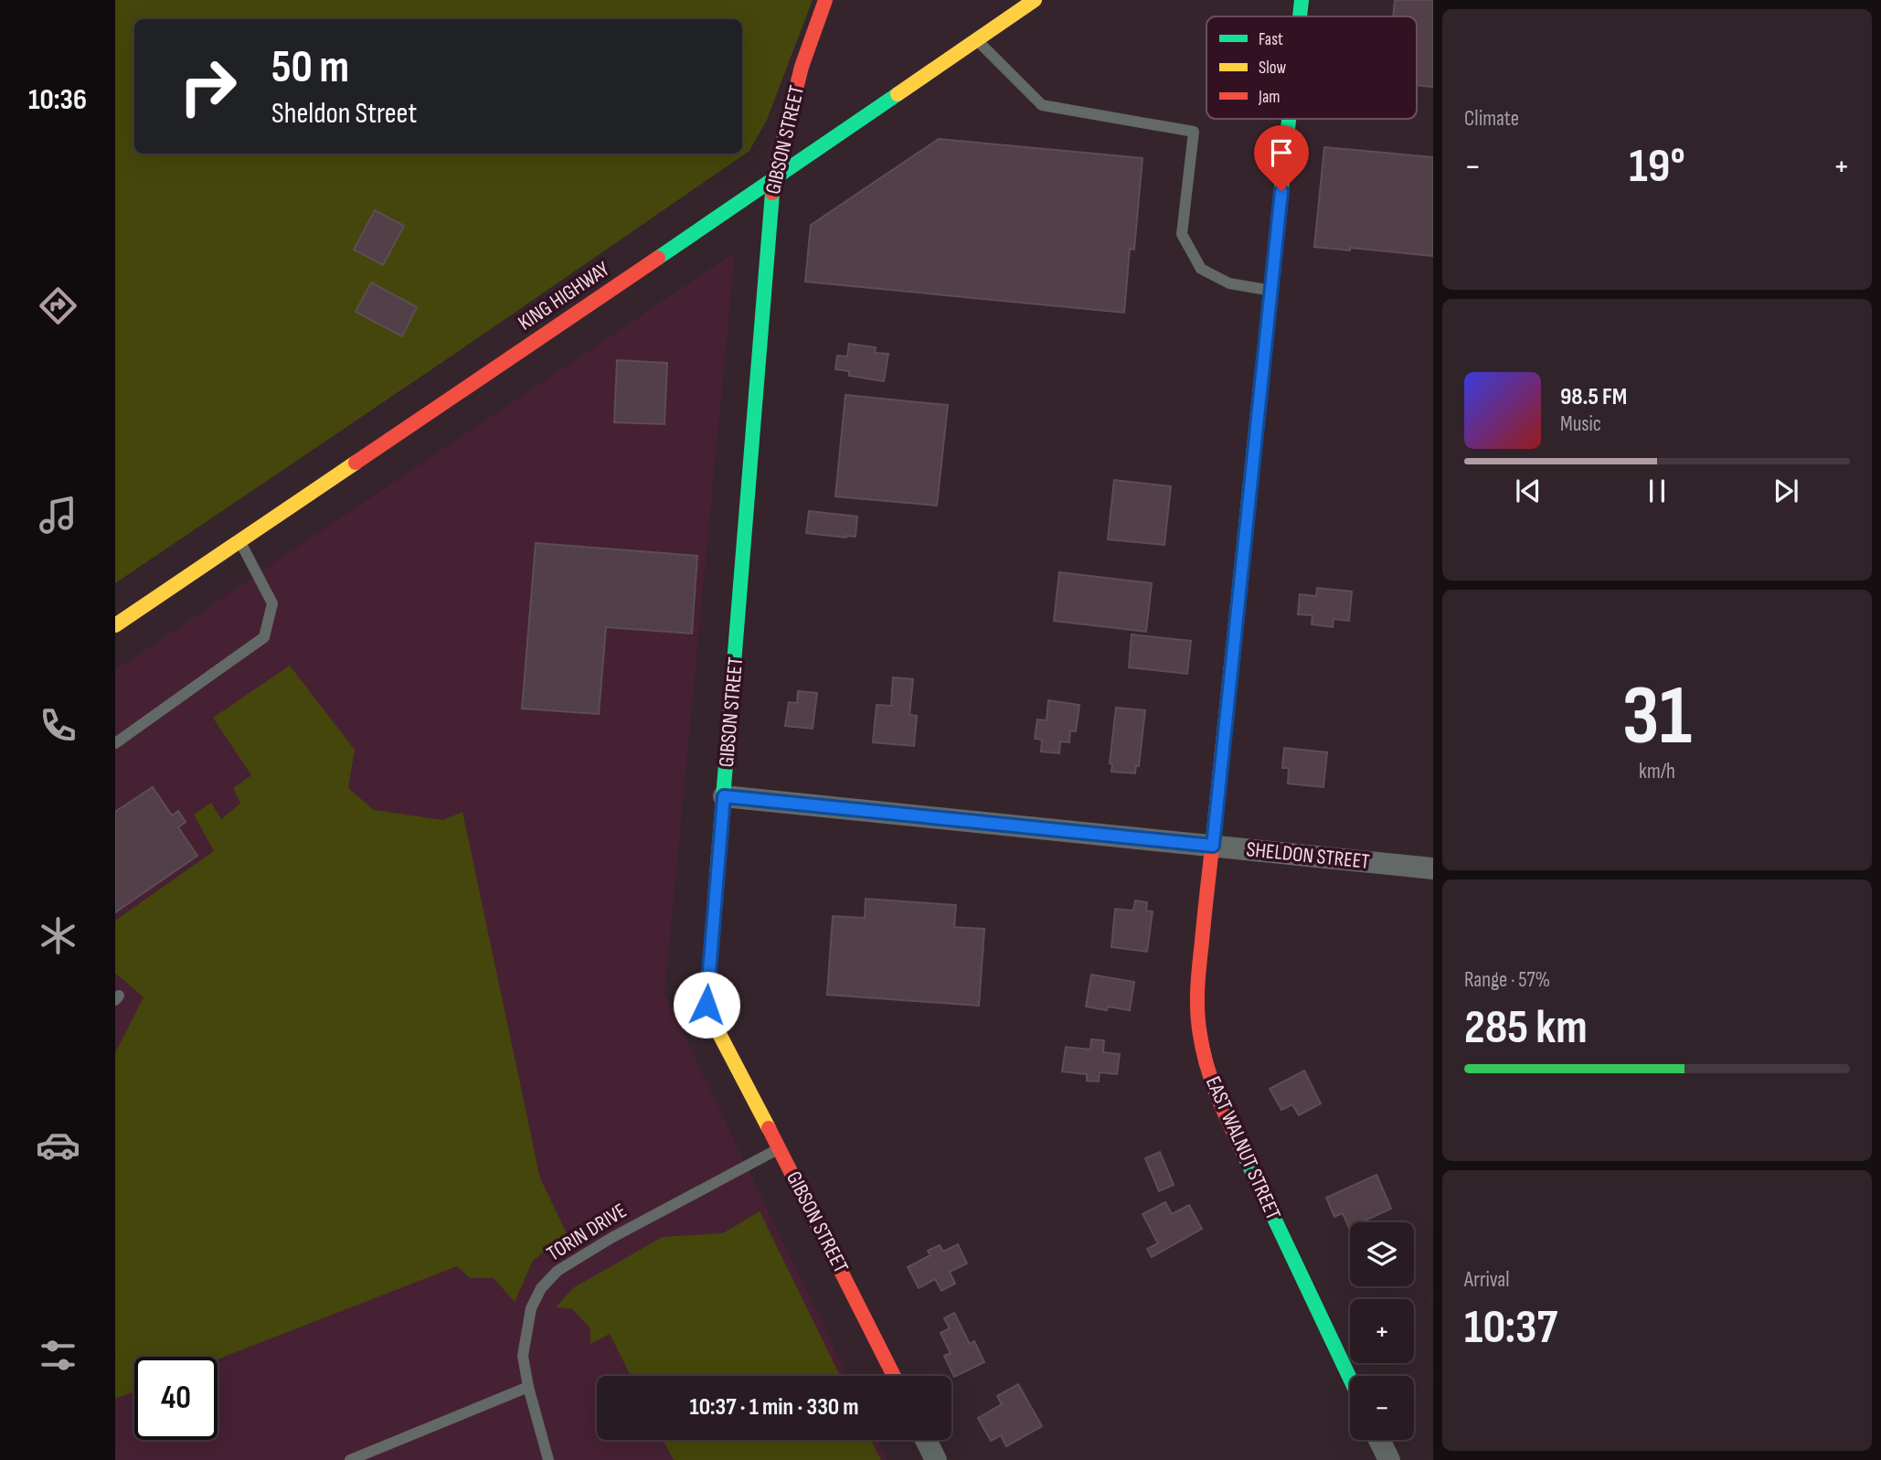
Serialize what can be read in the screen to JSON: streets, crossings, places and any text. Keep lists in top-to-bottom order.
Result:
{
  "streets": {
    "street": [
      "GIBSON STREET",
      "KING HIGHWAY",
      "SHELDON STREET",
      "EAST WALNUT STREET"
    ],
    "lane": ["TORIN DRIVE"]
  },
  "crossings": [
    ["GIBSON STREET", "KING HIGHWAY"],
    ["GIBSON STREET", "SHELDON STREET"],
    ["GIBSON STREET", "TORIN DRIVE"],
    ["SHELDON STREET", "EAST WALNUT STREET"]
  ],
  "legend": ["Fast", "Slow", "Jam"],
  "page": {
    "tabs": "10:36",
    "tile": [
      "Climate",
      ["31", "km/h"],
      ["Range · 57%", "285 km"],
      ["Arrival", "10:37"]
    ],
    "turn": ["50 m", "Sheldon Street"],
    "heat": ["−", "19°", "+"],
    "song": ["98.5 FM", "Music"],
    "map_buttons": ["+", "−"],
    "limit": "40",
    "trip": "10:37 · 1 min · 330 m"
  }
}
